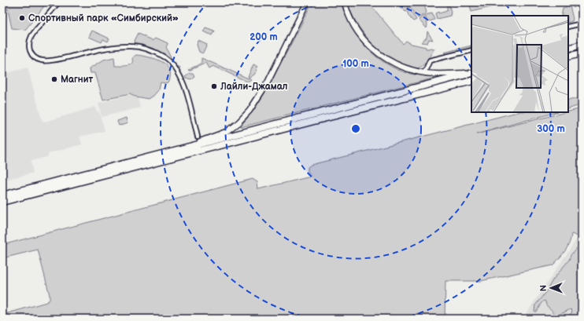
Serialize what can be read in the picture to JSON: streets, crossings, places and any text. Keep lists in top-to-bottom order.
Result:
{
  "places": ["Спортивный парк «Симбирский»", "Магнит", "Лайли-Джамал"],
  "north": "left",
  "rings": ["200 m", "100 m", "300 m"]
}
